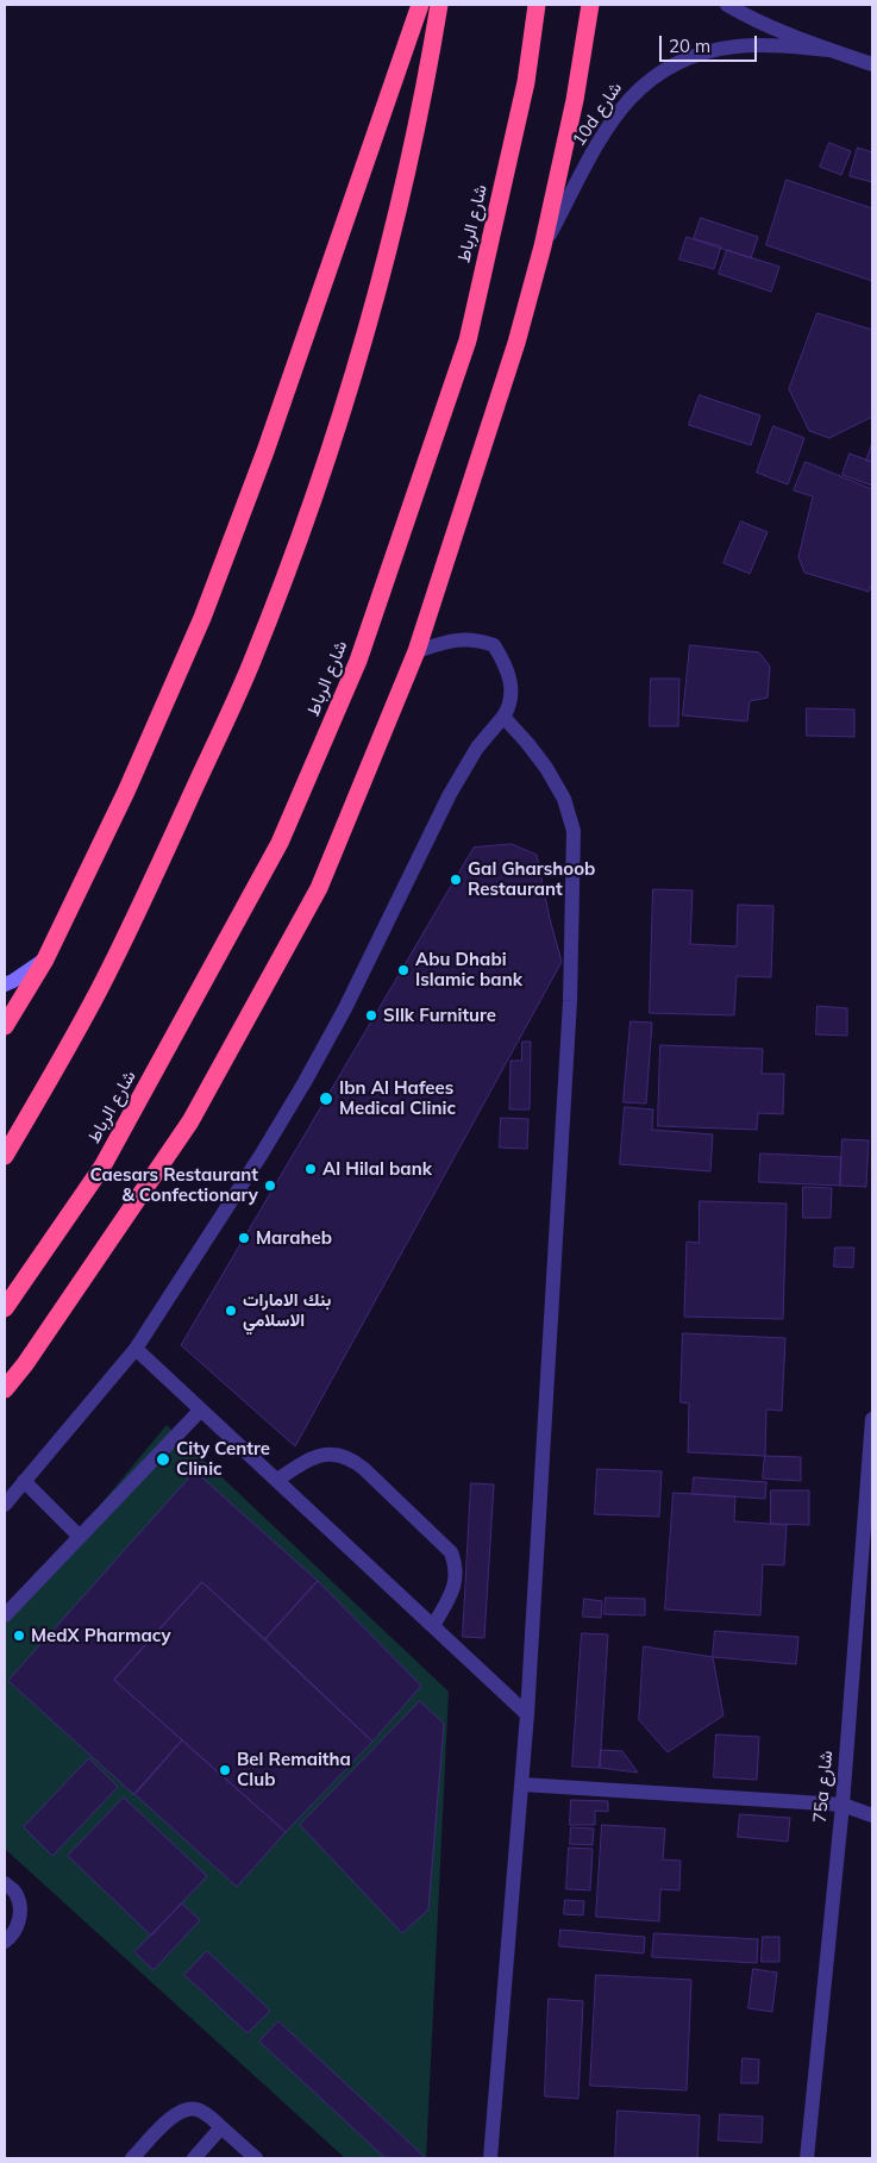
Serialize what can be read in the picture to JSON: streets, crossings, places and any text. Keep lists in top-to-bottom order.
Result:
{
  "streets": {
    "highway": ["شارع الرباط"],
    "street": ["10d شارع", "75a شارع"]
  },
  "places": [
    "Gal Gharshoob Restaurant",
    "Abu Dhabi Islamic bank",
    "SIlk Furniture",
    "Ibn Al Hafees Medical Clinic",
    "Al Hilal bank",
    "Caesars Restaurant & Confectionary",
    "Maraheb",
    "بنك الامارات الاسلامي",
    "City Centre Clinic",
    "MedX Pharmacy",
    "Bel Remaitha Club"
  ],
  "scale_bar": "20 m"
}
